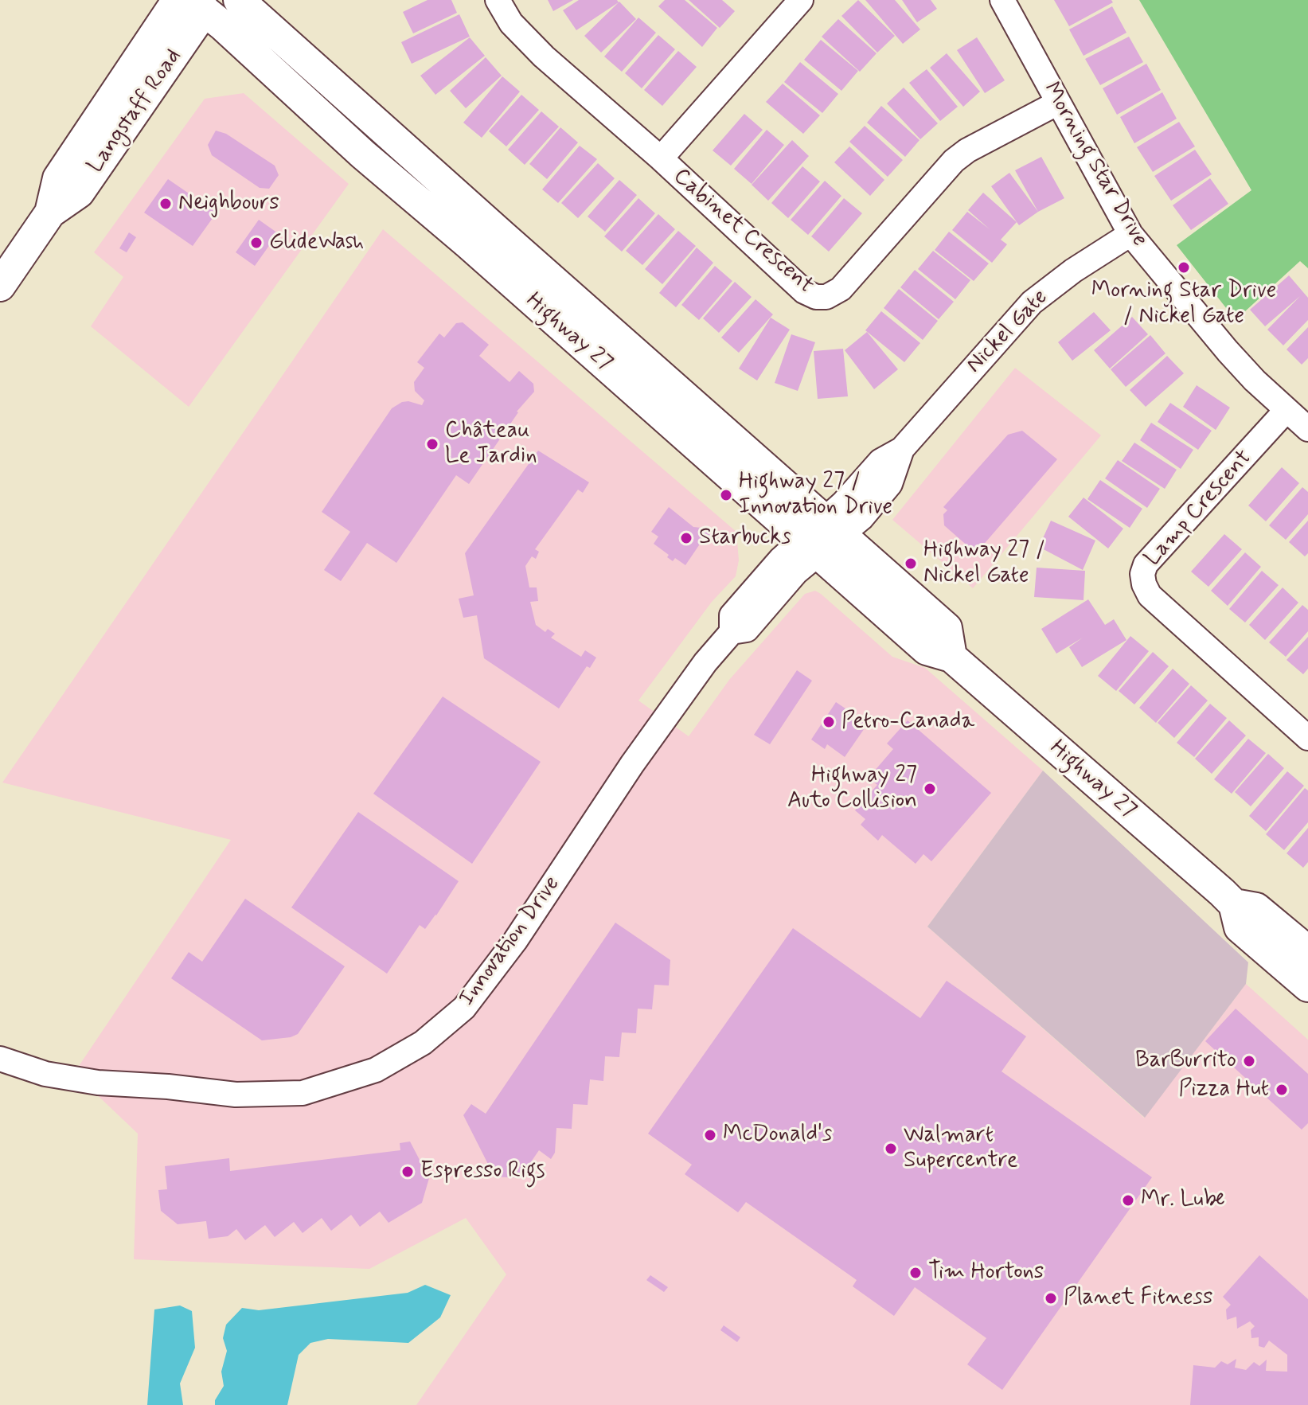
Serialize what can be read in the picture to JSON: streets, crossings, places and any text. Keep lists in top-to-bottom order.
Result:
{
  "streets": {
    "main road": ["Langstaff Road", "Highway 27"],
    "street": [
      "Morning Star Drive",
      "Cabinet Crescent",
      "Nickel Gate",
      "Lamp Crescent",
      "Innovation Drive"
    ]
  },
  "crossings": [
    ["Langstaff Road", "Highway 27"],
    ["Morning Star Drive", "Cabinet Crescent"],
    ["Morning Star Drive", "Nickel Gate"],
    ["Morning Star Drive", "Lamp Crescent"],
    ["Nickel Gate", "Highway 27"],
    ["Nickel Gate", "Innovation Drive"],
    ["Highway 27", "Innovation Drive"]
  ],
  "places": [
    "Neighbours",
    "GlideWash",
    "Morning Star Drive / Nickel Gate",
    "Château Le Jardin",
    "Highway 27 / Innovation Drive",
    "Starbucks",
    "Highway 27 / Nickel Gate",
    "Petro-Canada",
    "Highway 27 Auto Collision",
    "BarBurrito",
    "Pizza Hut",
    "McDonald's",
    "Walmart Supercentre",
    "Espresso Rigs",
    "Mr. Lube",
    "Tim Hortons",
    "Planet Fitness"
  ]
}
